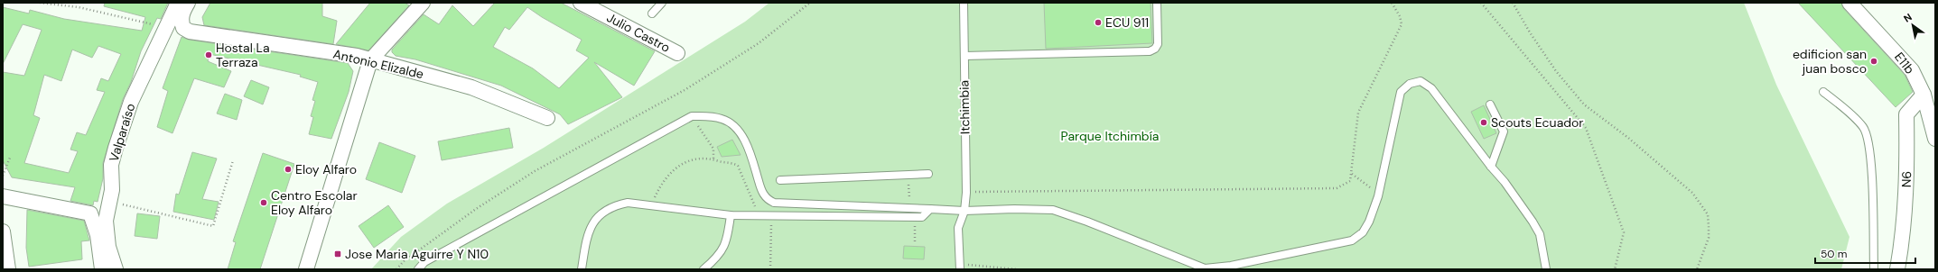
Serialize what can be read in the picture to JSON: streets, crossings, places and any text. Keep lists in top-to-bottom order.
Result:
{
  "streets": {
    "street": [
      "Julio Castro",
      "E11b",
      "Antonio Elizalde",
      "Valparaíso",
      "N6"
    ],
    "lane": ["Itchimbia"]
  },
  "crossings": [
    ["E11b", "N6"]
  ],
  "parks": ["Parque Itchimbía"],
  "places": {
    "other": [
      "ECU 911",
      "Hostal La Terraza",
      "edificion san juan bosco",
      "Scouts Ecuador",
      "Eloy Alfaro",
      "Centro Escolar Eloy Alfaro"
    ],
    "transit": ["Jose Maria Aguirre Y N10"]
  },
  "scale_bar": "50 m",
  "north": "top left"
}
